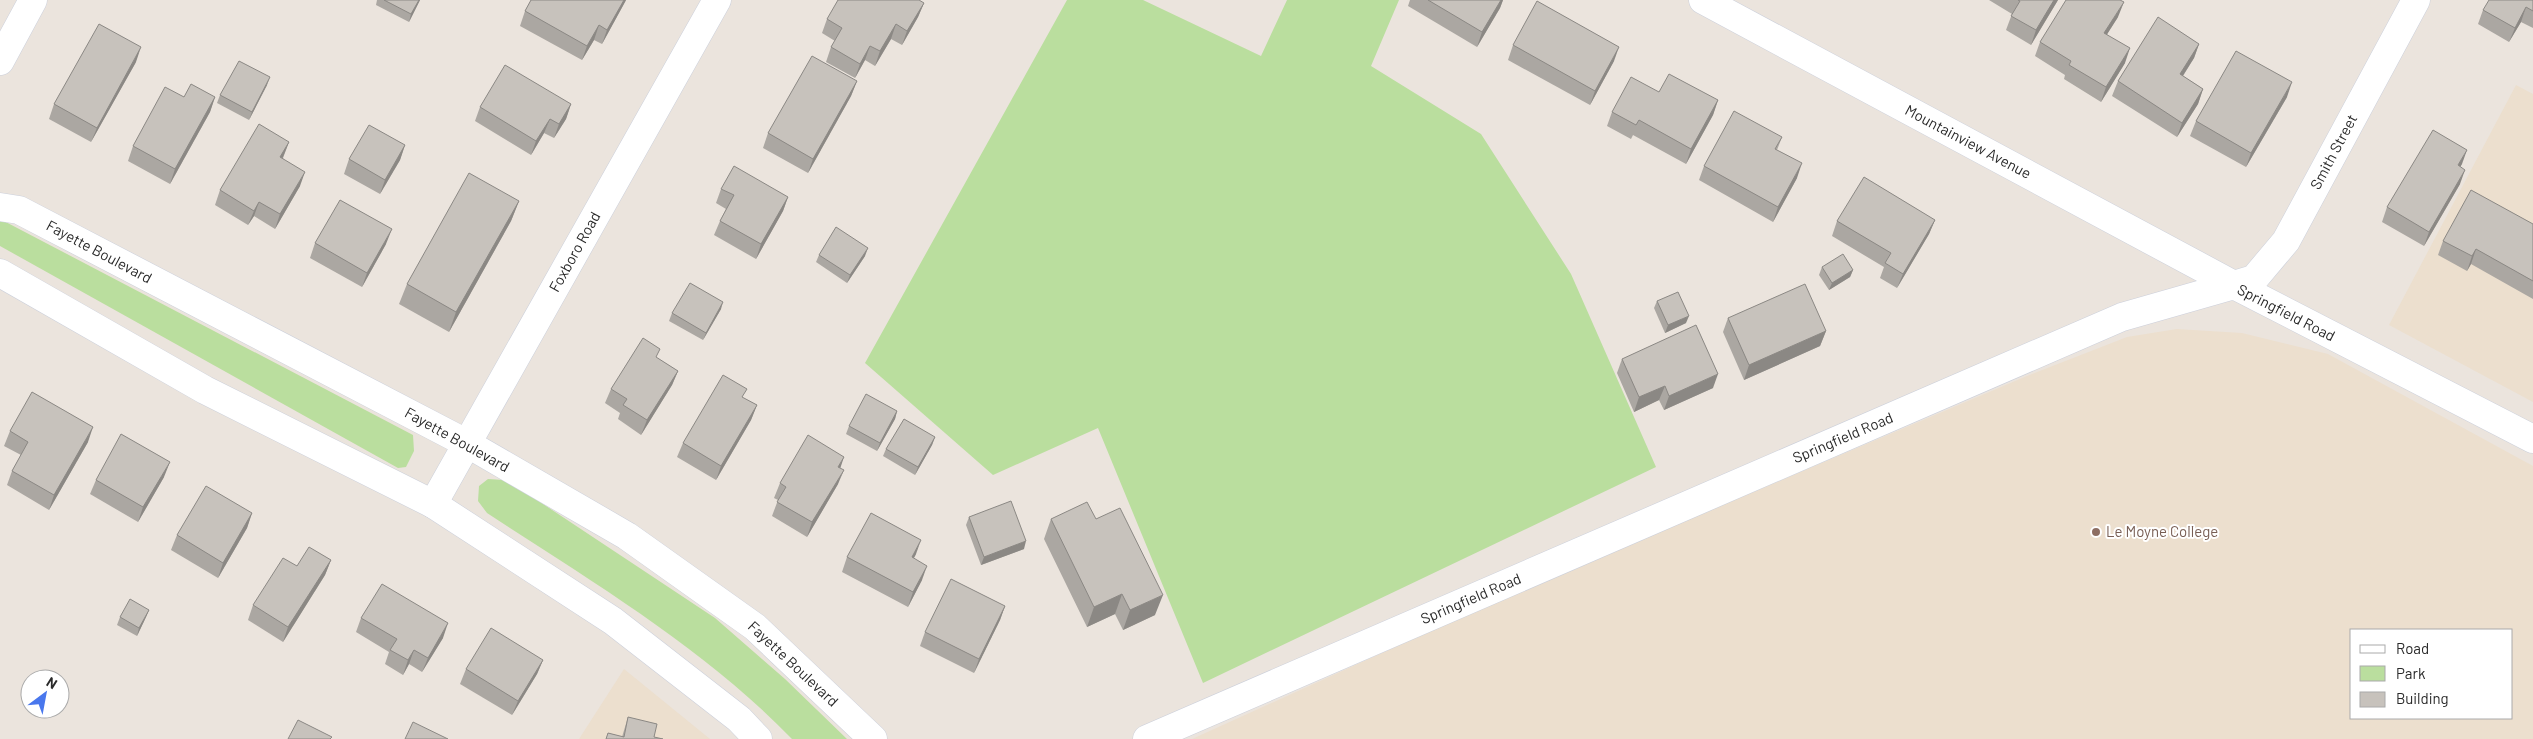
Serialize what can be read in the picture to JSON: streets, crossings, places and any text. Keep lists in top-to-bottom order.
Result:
{
  "streets": {
    "street": [
      "Mountainview Avenue",
      "Smith Street",
      "Fayette Boulevard",
      "Foxboro Road",
      "Springfield Road"
    ]
  },
  "crossings": [
    ["Mountainview Avenue", "Smith Street"],
    ["Mountainview Avenue", "Springfield Road"],
    ["Smith Street", "Springfield Road"],
    ["Fayette Boulevard", "Foxboro Road"]
  ],
  "places": ["Le Moyne College"],
  "legend": ["Road", "Park", "Building"],
  "north": "top right"
}
